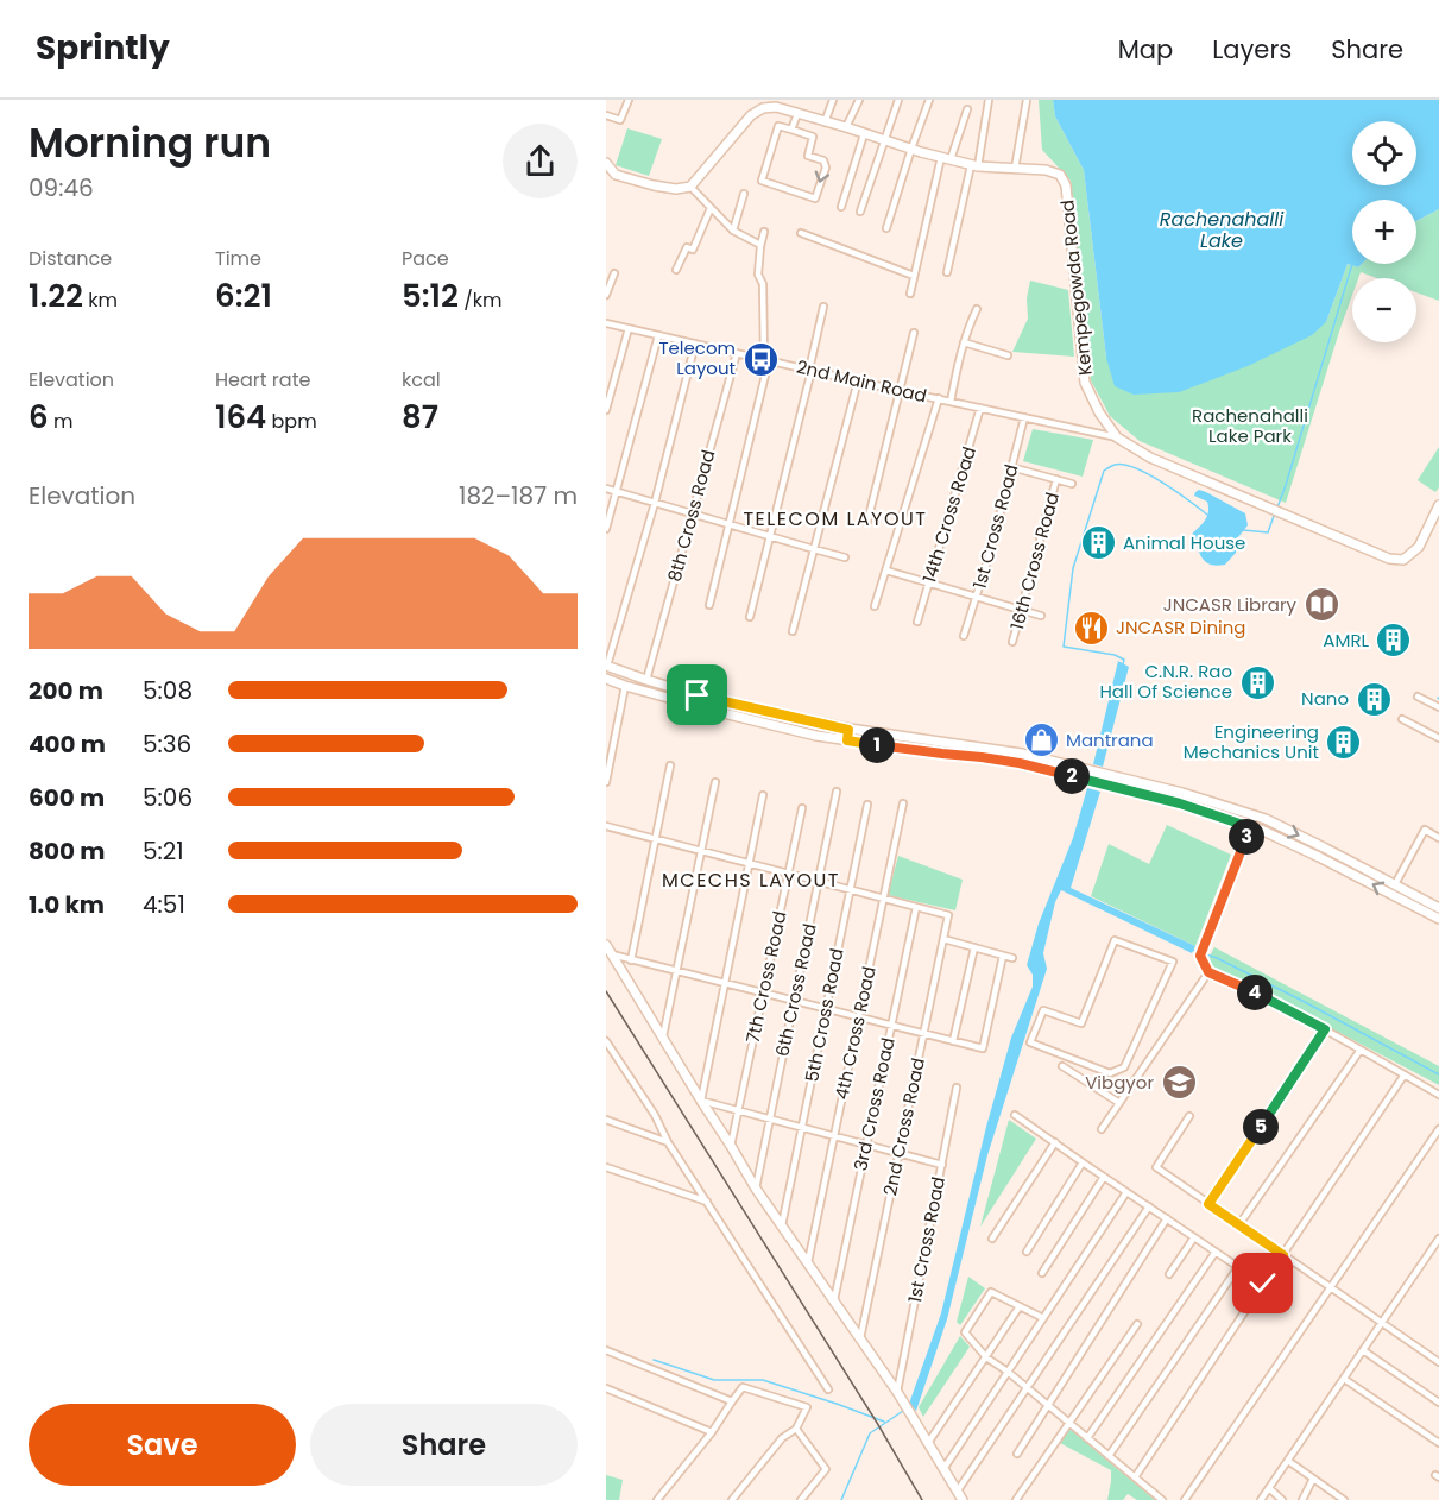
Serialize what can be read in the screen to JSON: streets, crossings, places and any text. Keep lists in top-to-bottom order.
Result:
{
  "streets": {
    "street": [
      "Kempegowda Road",
      "2nd Main Road",
      "14th Cross Road",
      "8th Cross Road",
      "1st Cross Road",
      "16th Cross Road",
      "7th Cross Road",
      "6th Cross Road",
      "5th Cross Road",
      "4th Cross Road",
      "3rd Cross Road",
      "2nd Cross Road"
    ]
  },
  "crossings": [
    ["Kempegowda Road", "2nd Main Road"],
    ["2nd Main Road", "14th Cross Road"],
    ["2nd Main Road", "8th Cross Road"],
    ["2nd Main Road", "1st Cross Road"],
    ["3rd Cross Road", "2nd Cross Road"]
  ],
  "districts": ["TELECOM LAYOUT", "MCECHS LAYOUT"],
  "water": ["Rachenahalli Lake"],
  "parks": ["Rachenahalli Lake Park"],
  "places": {
    "bus stop": ["Telecom Layout"],
    "building": [
      "Animal House",
      "AMRL",
      "C.N.R. Rao Hall Of Science",
      "Nano",
      "Engineering Mechanics Unit"
    ],
    "library": ["JNCASR Library"],
    "restaurant": ["JNCASR Dining"],
    "shop": ["Mantrana"],
    "school or university": ["Vibgyor"]
  },
  "page": {
    "header": "Sprintly",
    "nav": ["Map", "Layers", "Share"],
    "heading": ["Morning run", "09:46"],
    "map_buttons": ["+", "−"],
    "stats": [
      ["Distance", "1.22 km"],
      ["Time", "6:21"],
      ["Pace", "5:12 /km"],
      ["Elevation", "6 m"],
      ["Heart rate", "164 bpm"],
      ["kcal", "87"]
    ],
    "chart": ["Elevation", "182–187 m"],
    "list": [
      {
        "name": "200 m",
        "note": "5:08"
      },
      {
        "name": "400 m",
        "note": "5:36"
      },
      {
        "name": "600 m",
        "note": "5:06"
      },
      {
        "name": "800 m",
        "note": "5:21"
      },
      {
        "name": "1.0 km",
        "note": "4:51"
      }
    ],
    "pins": [
      "1",
      "2",
      "3",
      "4",
      "5"
    ],
    "buttons": ["Save", "Share"]
  }
}
